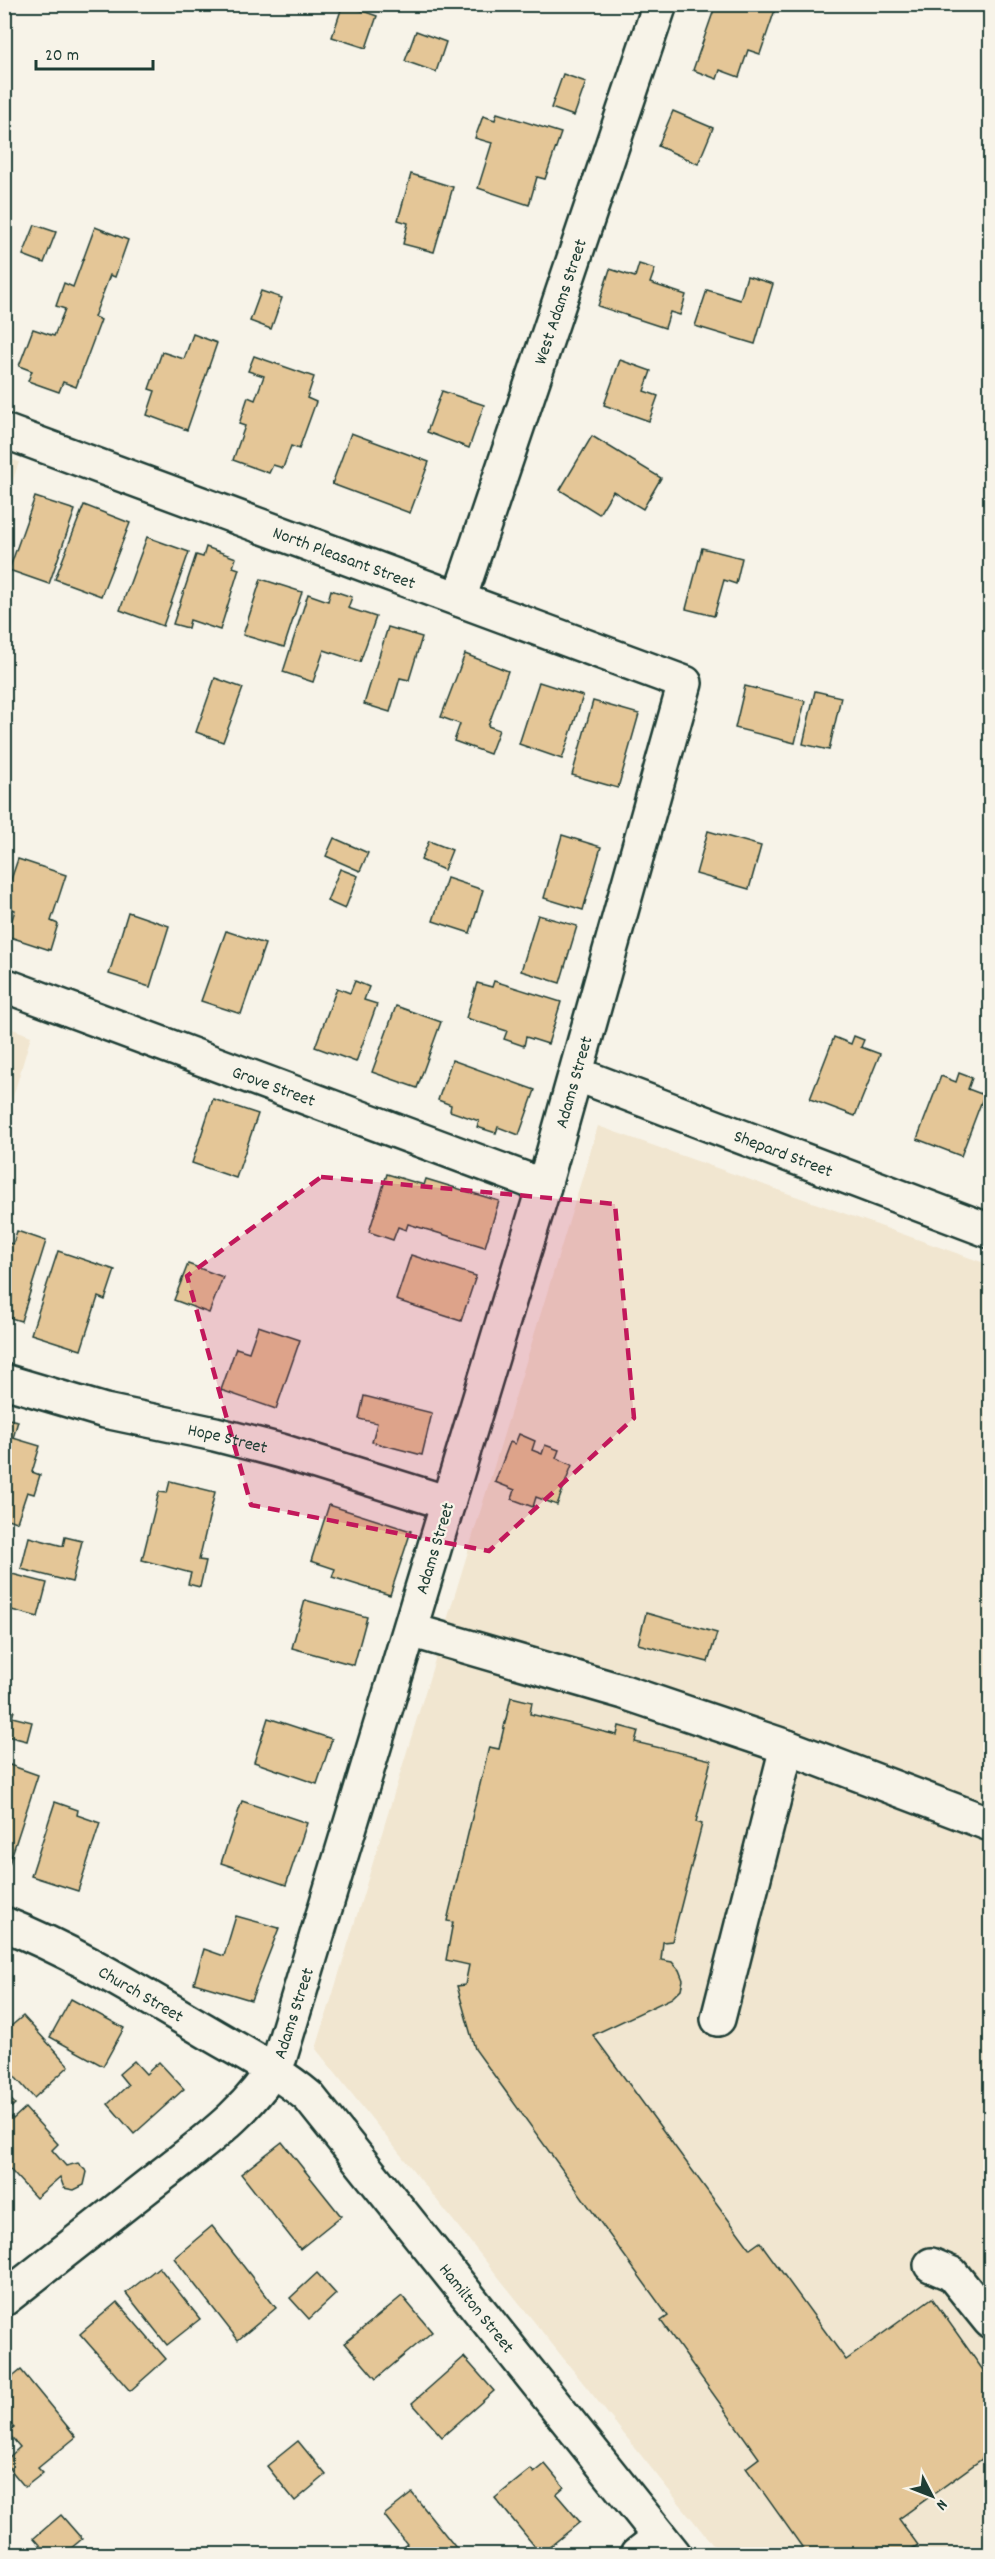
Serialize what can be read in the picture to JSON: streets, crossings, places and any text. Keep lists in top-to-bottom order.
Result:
{
  "streets": {
    "street": [
      "West Adams Street",
      "North Pleasant Street",
      "Adams Street",
      "Grove Street",
      "Shepard Street",
      "Hope Street",
      "Church Street",
      "Hamilton Street"
    ]
  },
  "crossings": [
    ["West Adams Street", "North Pleasant Street"],
    ["North Pleasant Street", "Adams Street"],
    ["Adams Street", "Grove Street"],
    ["Adams Street", "Shepard Street"],
    ["Adams Street", "Hope Street"],
    ["Adams Street", "Church Street"],
    ["Adams Street", "Hamilton Street"],
    ["Church Street", "Hamilton Street"]
  ],
  "scale_bar": "20 m",
  "north": "bottom right"
}
